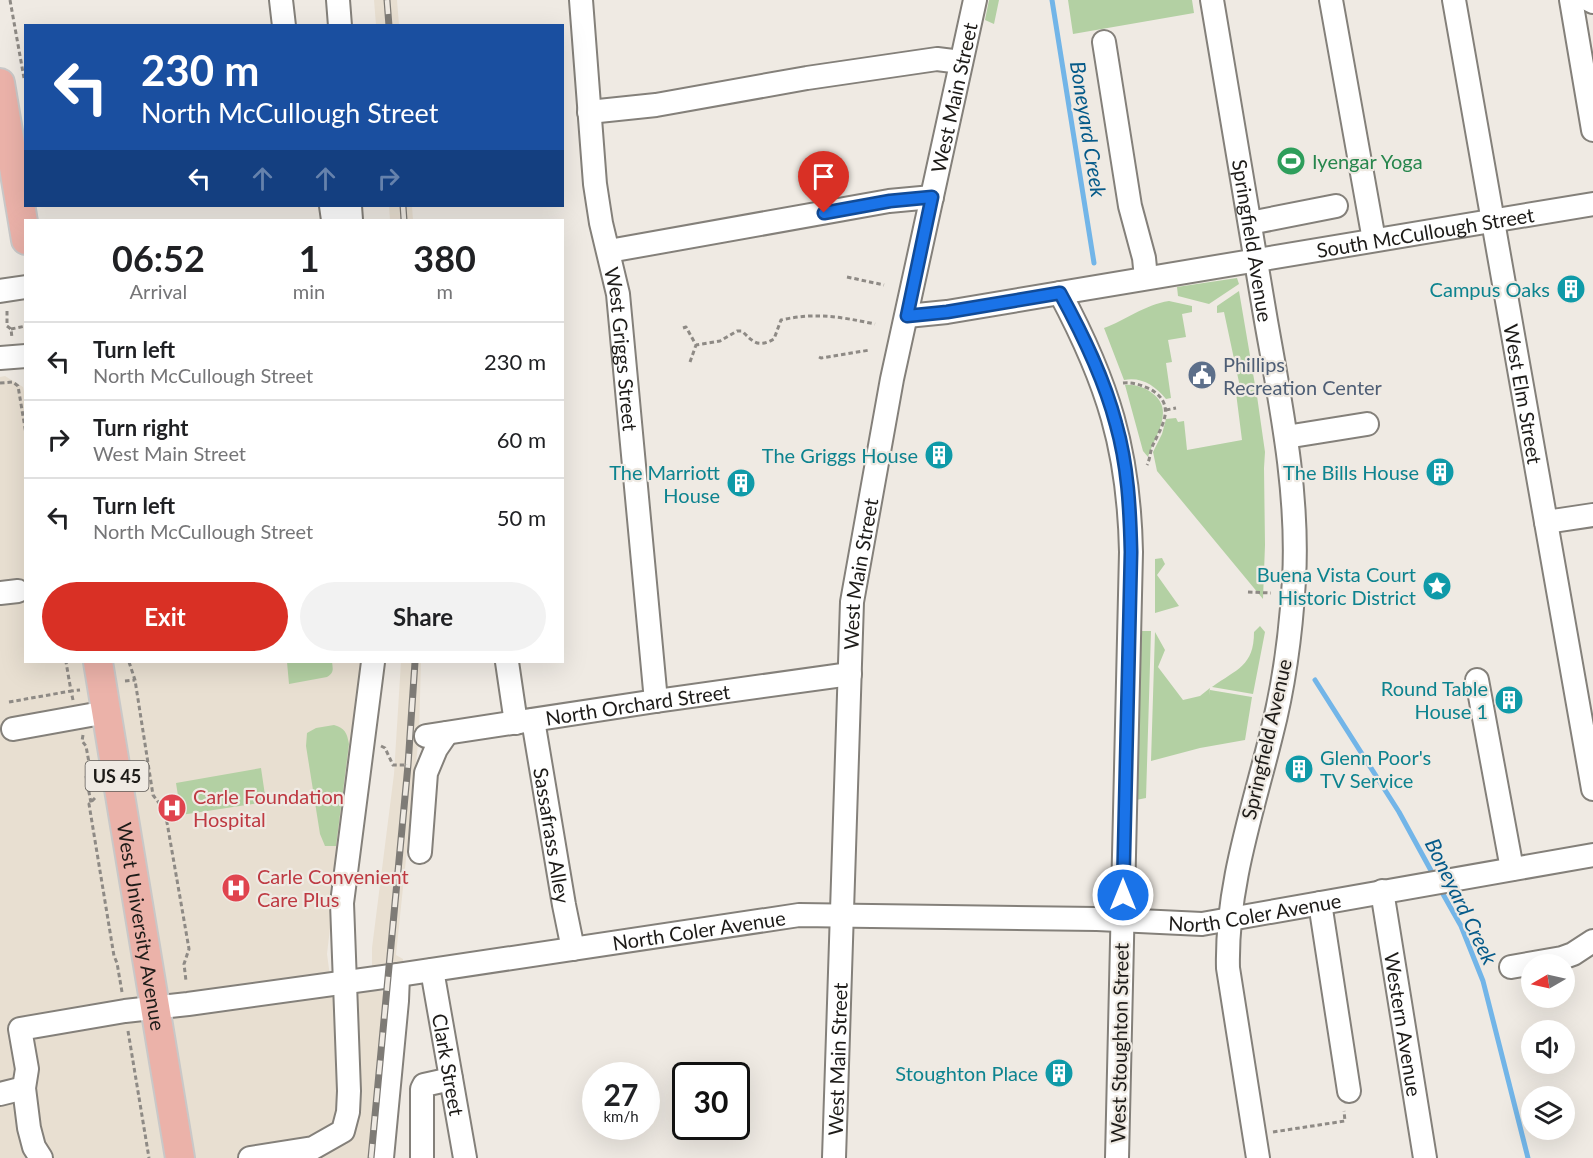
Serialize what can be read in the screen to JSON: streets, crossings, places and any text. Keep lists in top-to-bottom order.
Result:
{
  "streets": {
    "main road": ["US 45", "West University Avenue"],
    "street": [
      "West Main Street",
      "South McCullough Street",
      "Springfield Avenue",
      "West Griggs Street",
      "West Elm Street",
      "North Orchard Street",
      "Sassafrass Alley",
      "North Coler Avenue",
      "Western Avenue",
      "West Stoughton Street",
      "Clark Street"
    ]
  },
  "crossings": [
    ["West Main Street", "South McCullough Street"],
    ["West Main Street", "North Orchard Street"],
    ["West Main Street", "North Coler Avenue"],
    ["South McCullough Street", "Springfield Avenue"],
    ["South McCullough Street", "West Elm Street"],
    ["South McCullough Street", "West Stoughton Street"],
    ["Springfield Avenue", "North Coler Avenue"],
    ["West Griggs Street", "North Orchard Street"],
    ["North Orchard Street", "Sassafrass Alley"],
    ["Sassafrass Alley", "North Coler Avenue"],
    ["North Coler Avenue", "West University Avenue"],
    ["North Coler Avenue", "Western Avenue"],
    ["North Coler Avenue", "West Stoughton Street"],
    ["North Coler Avenue", "Clark Street"]
  ],
  "water": ["Boneyard Creek"],
  "places": {
    "sports": ["Iyengar Yoga"],
    "building": [
      "Campus Oaks",
      "The Griggs House",
      "The Bills House",
      "The Marriott House",
      "Round Table House 1",
      "Glenn Poor's TV Service",
      "Stoughton Place"
    ],
    "public building": ["Phillips Recreation Center"],
    "place": ["Buena Vista Court Historic District"],
    "hospital": ["Carle Foundation Hospital", "Carle Convenient Care Plus"]
  },
  "north": "left",
  "page": {
    "turn": ["230 m", "North McCullough Street"],
    "eta": [
      "06:52",
      "Arrival",
      "1",
      "min",
      "380",
      "m"
    ],
    "list": [
      {
        "name": "Turn left",
        "note": "North McCullough Street",
        "value": "230 m"
      },
      {
        "name": "Turn right",
        "note": "West Main Street",
        "value": "60 m"
      },
      {
        "name": "Turn left",
        "note": "North McCullough Street",
        "value": "50 m"
      }
    ],
    "buttons": ["Exit", "Share"],
    "speed": "27 km/h",
    "limit": "30"
  }
}
